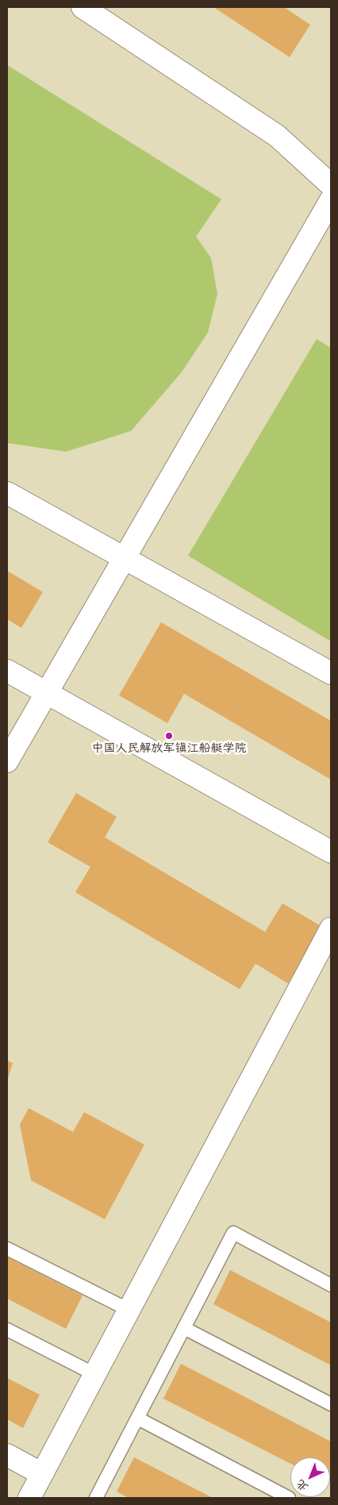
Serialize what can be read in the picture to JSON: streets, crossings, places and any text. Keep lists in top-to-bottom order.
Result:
{
  "places": ["中国人民解放军镇江船艇学院"],
  "north": "bottom left"
}
